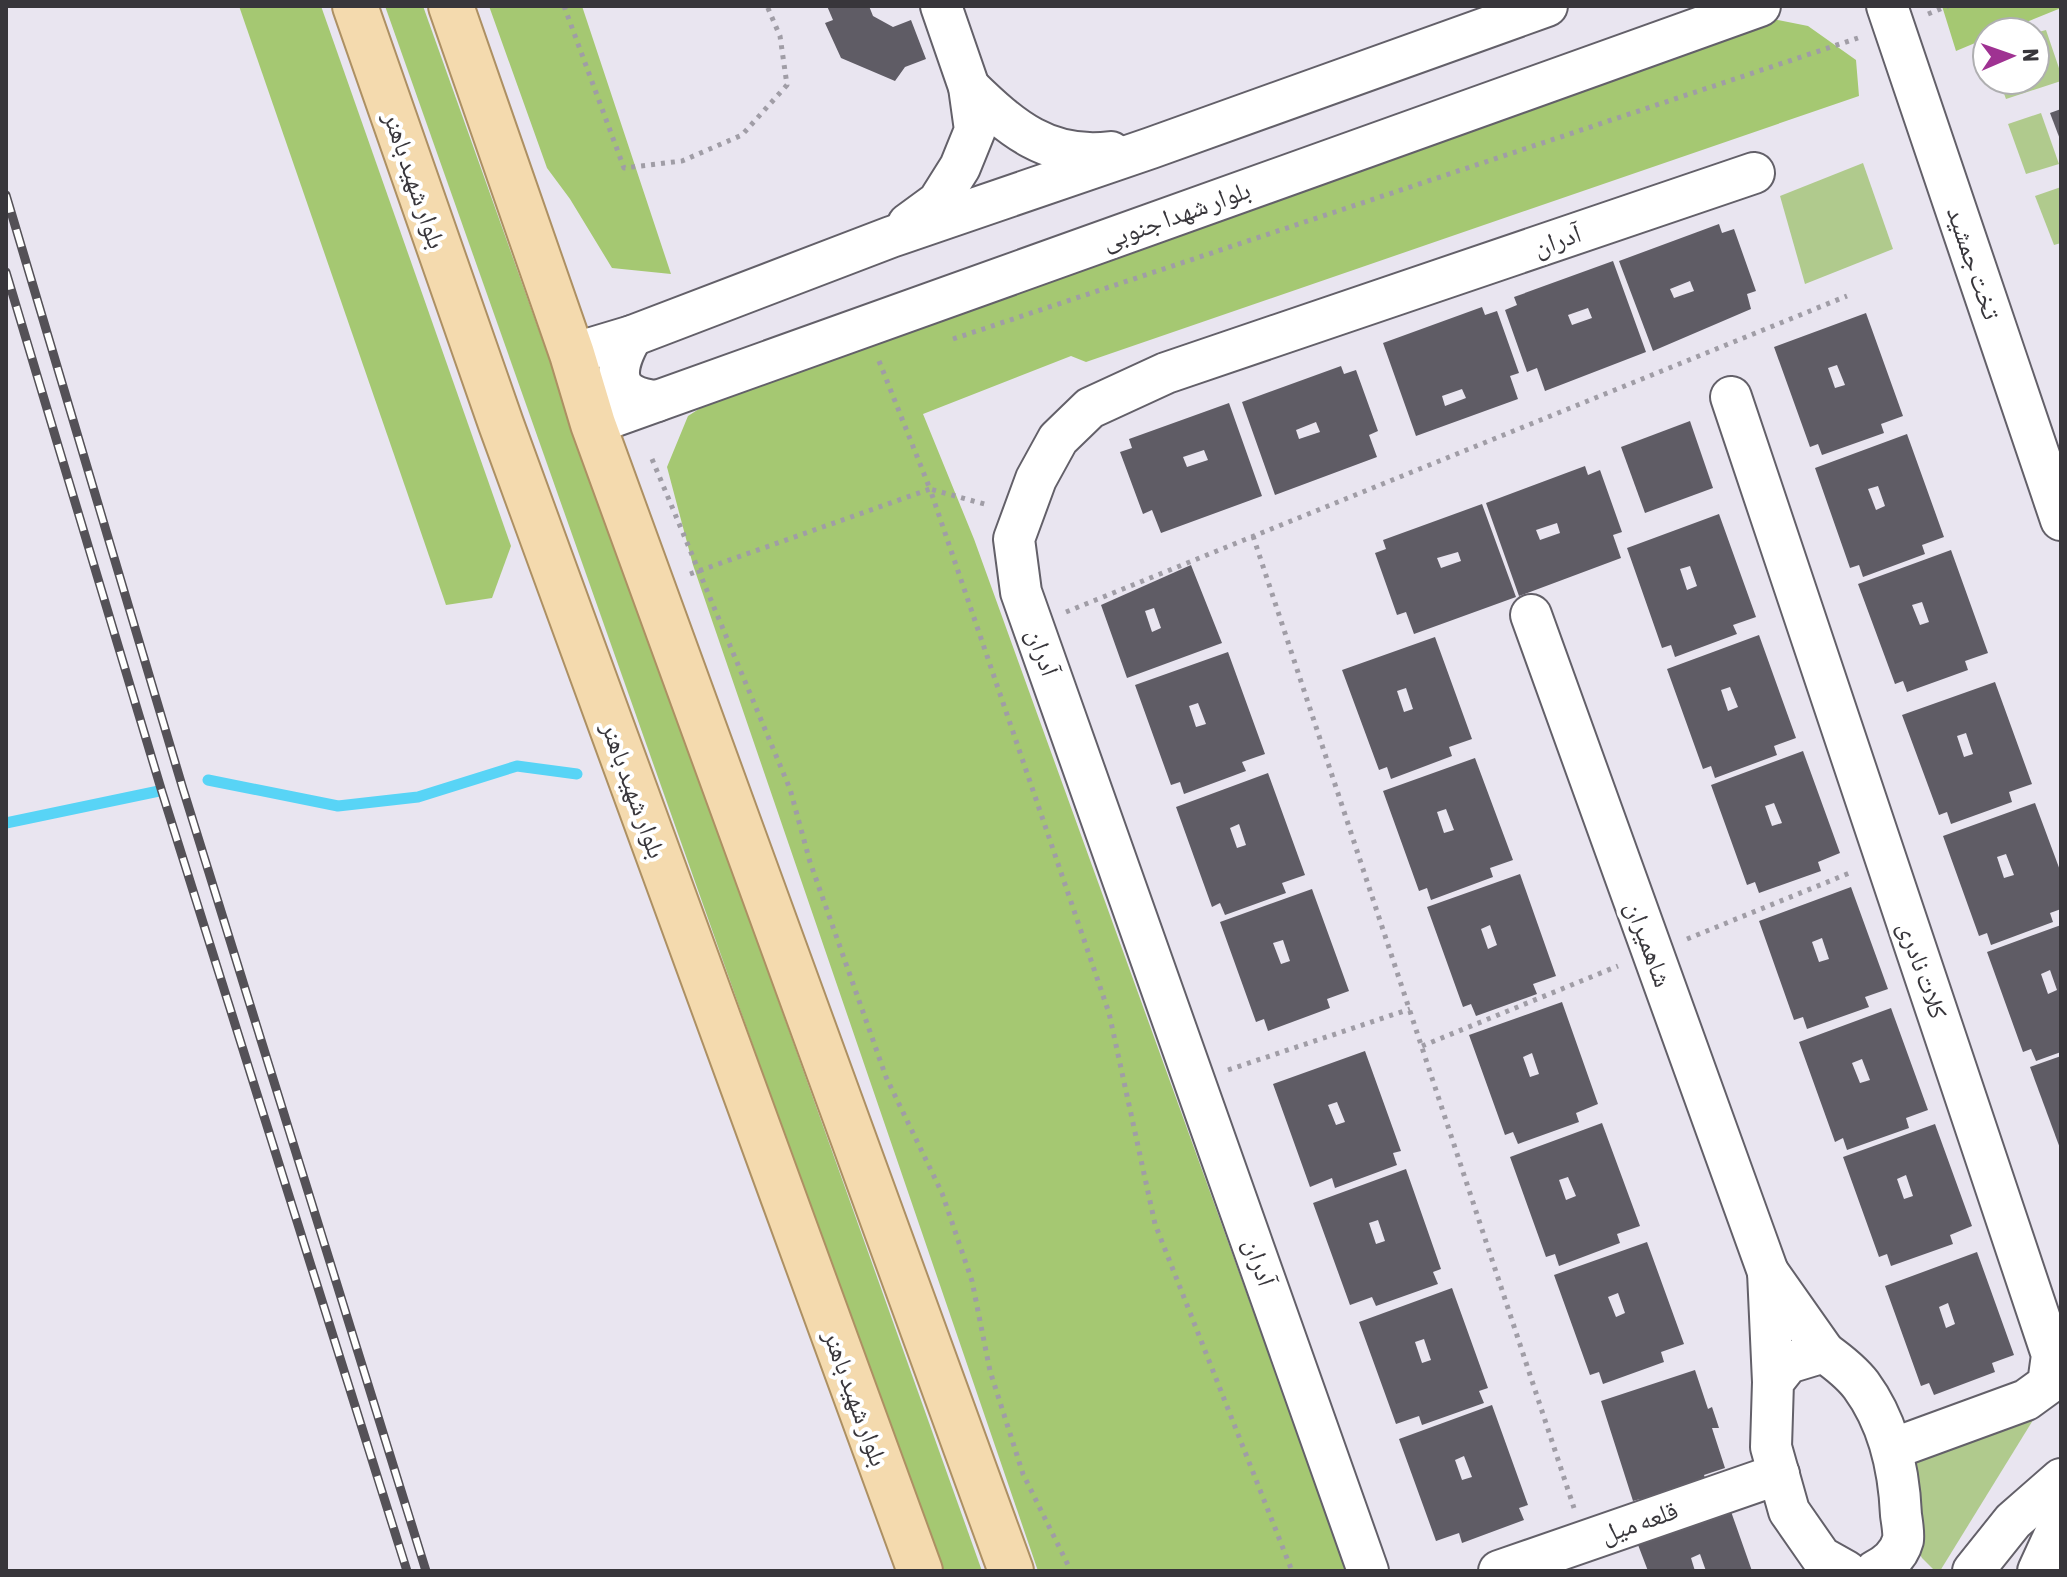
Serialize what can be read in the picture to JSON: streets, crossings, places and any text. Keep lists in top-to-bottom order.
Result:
{
  "streets": {
    "main road": ["بلوار شهید باهنر"],
    "street": [
      "بلوار شهدا جنوبی",
      "آدران",
      "تخت جمشید",
      "شاهمیران",
      "کلات نادری",
      "قلعه میل"
    ]
  },
  "north": "right"
}
